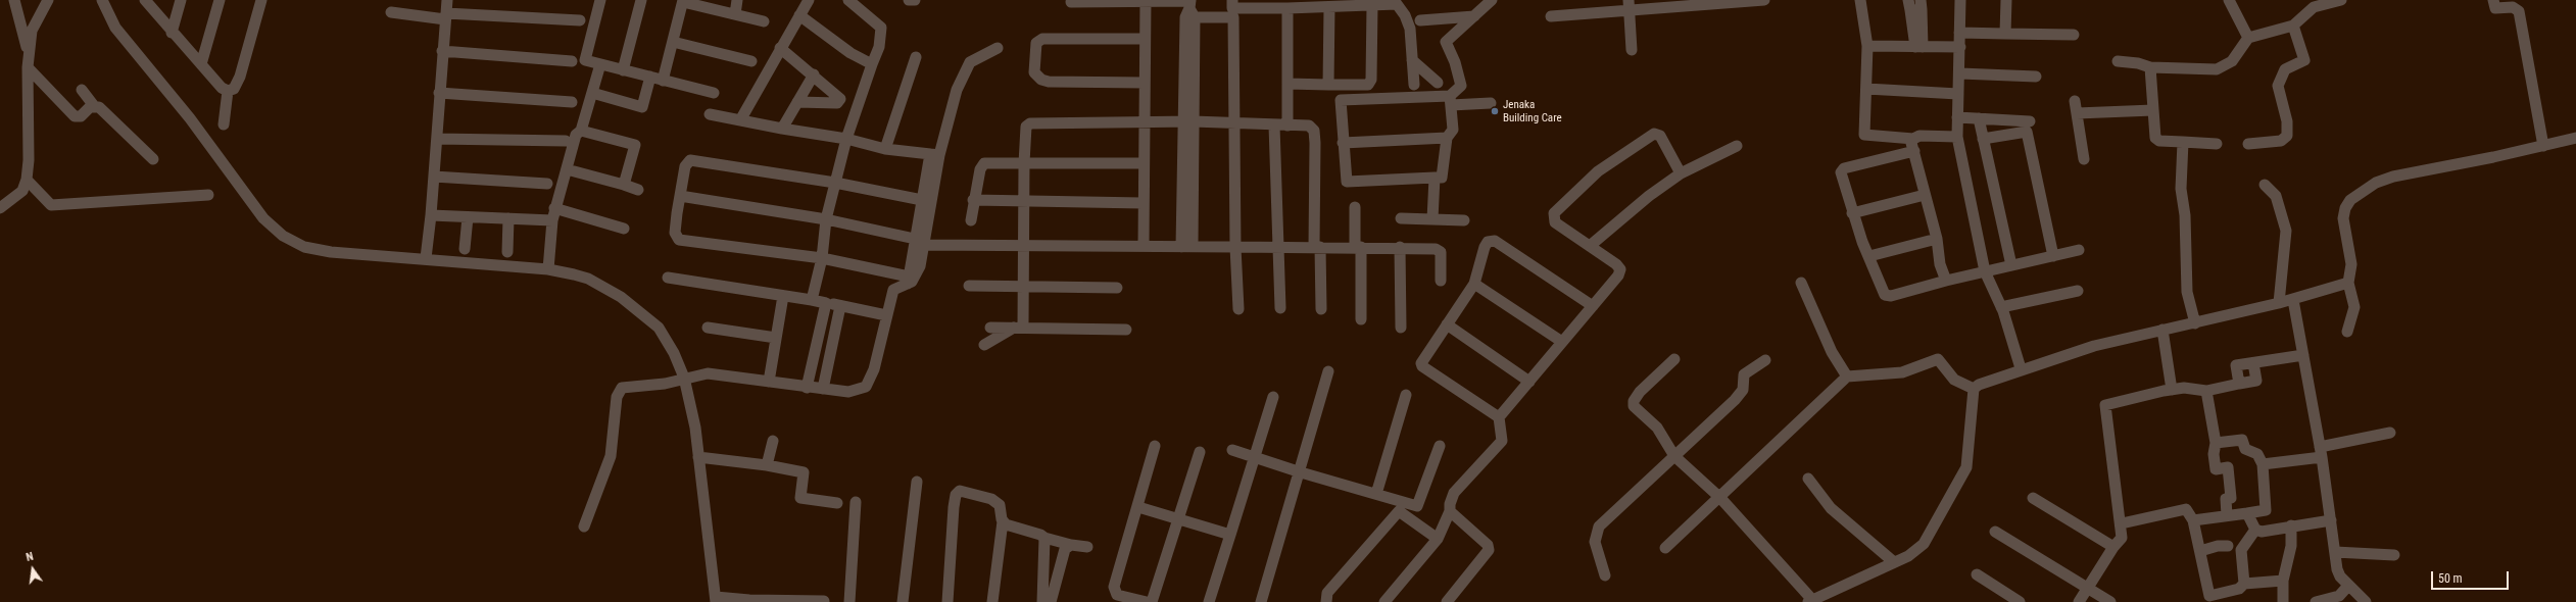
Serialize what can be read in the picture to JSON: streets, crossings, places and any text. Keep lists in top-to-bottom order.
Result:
{
  "places": ["Jenaka Building Care"],
  "scale_bar": "50 m",
  "north": "top"
}
